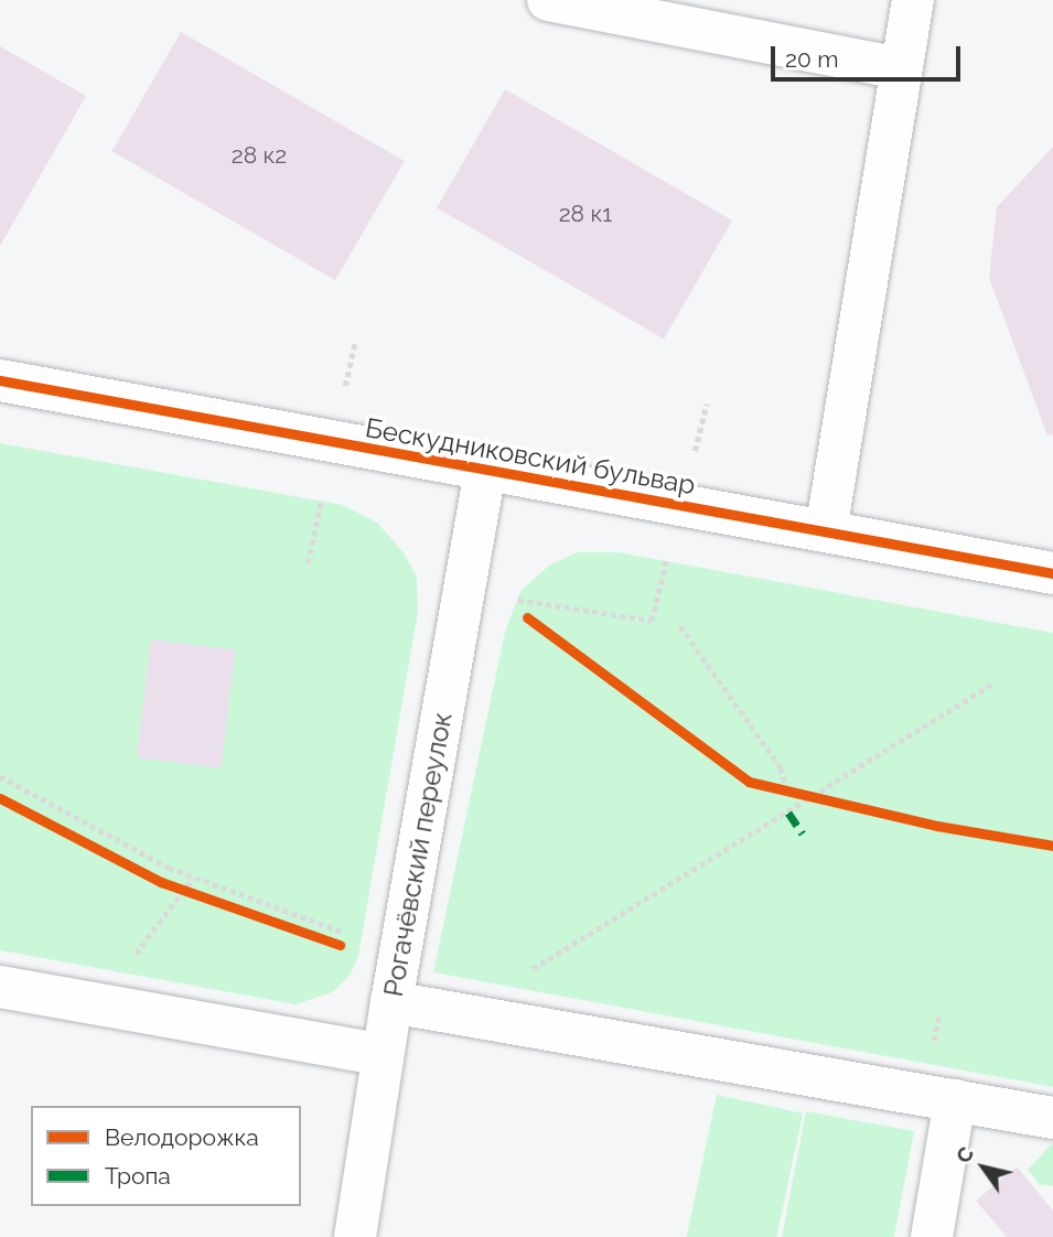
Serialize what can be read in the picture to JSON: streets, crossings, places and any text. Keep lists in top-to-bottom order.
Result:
{
  "streets": {
    "street": ["Бескудниковский бульвар", "Рогачёвский переулок"]
  },
  "crossings": [
    ["Бескудниковский бульвар", "Рогачёвский переулок"]
  ],
  "house_numbers": ["28 к2", "28 к1"],
  "legend": ["Велодорожка", "Тропа"],
  "scale_bar": "20 m",
  "north": "top left"
}
